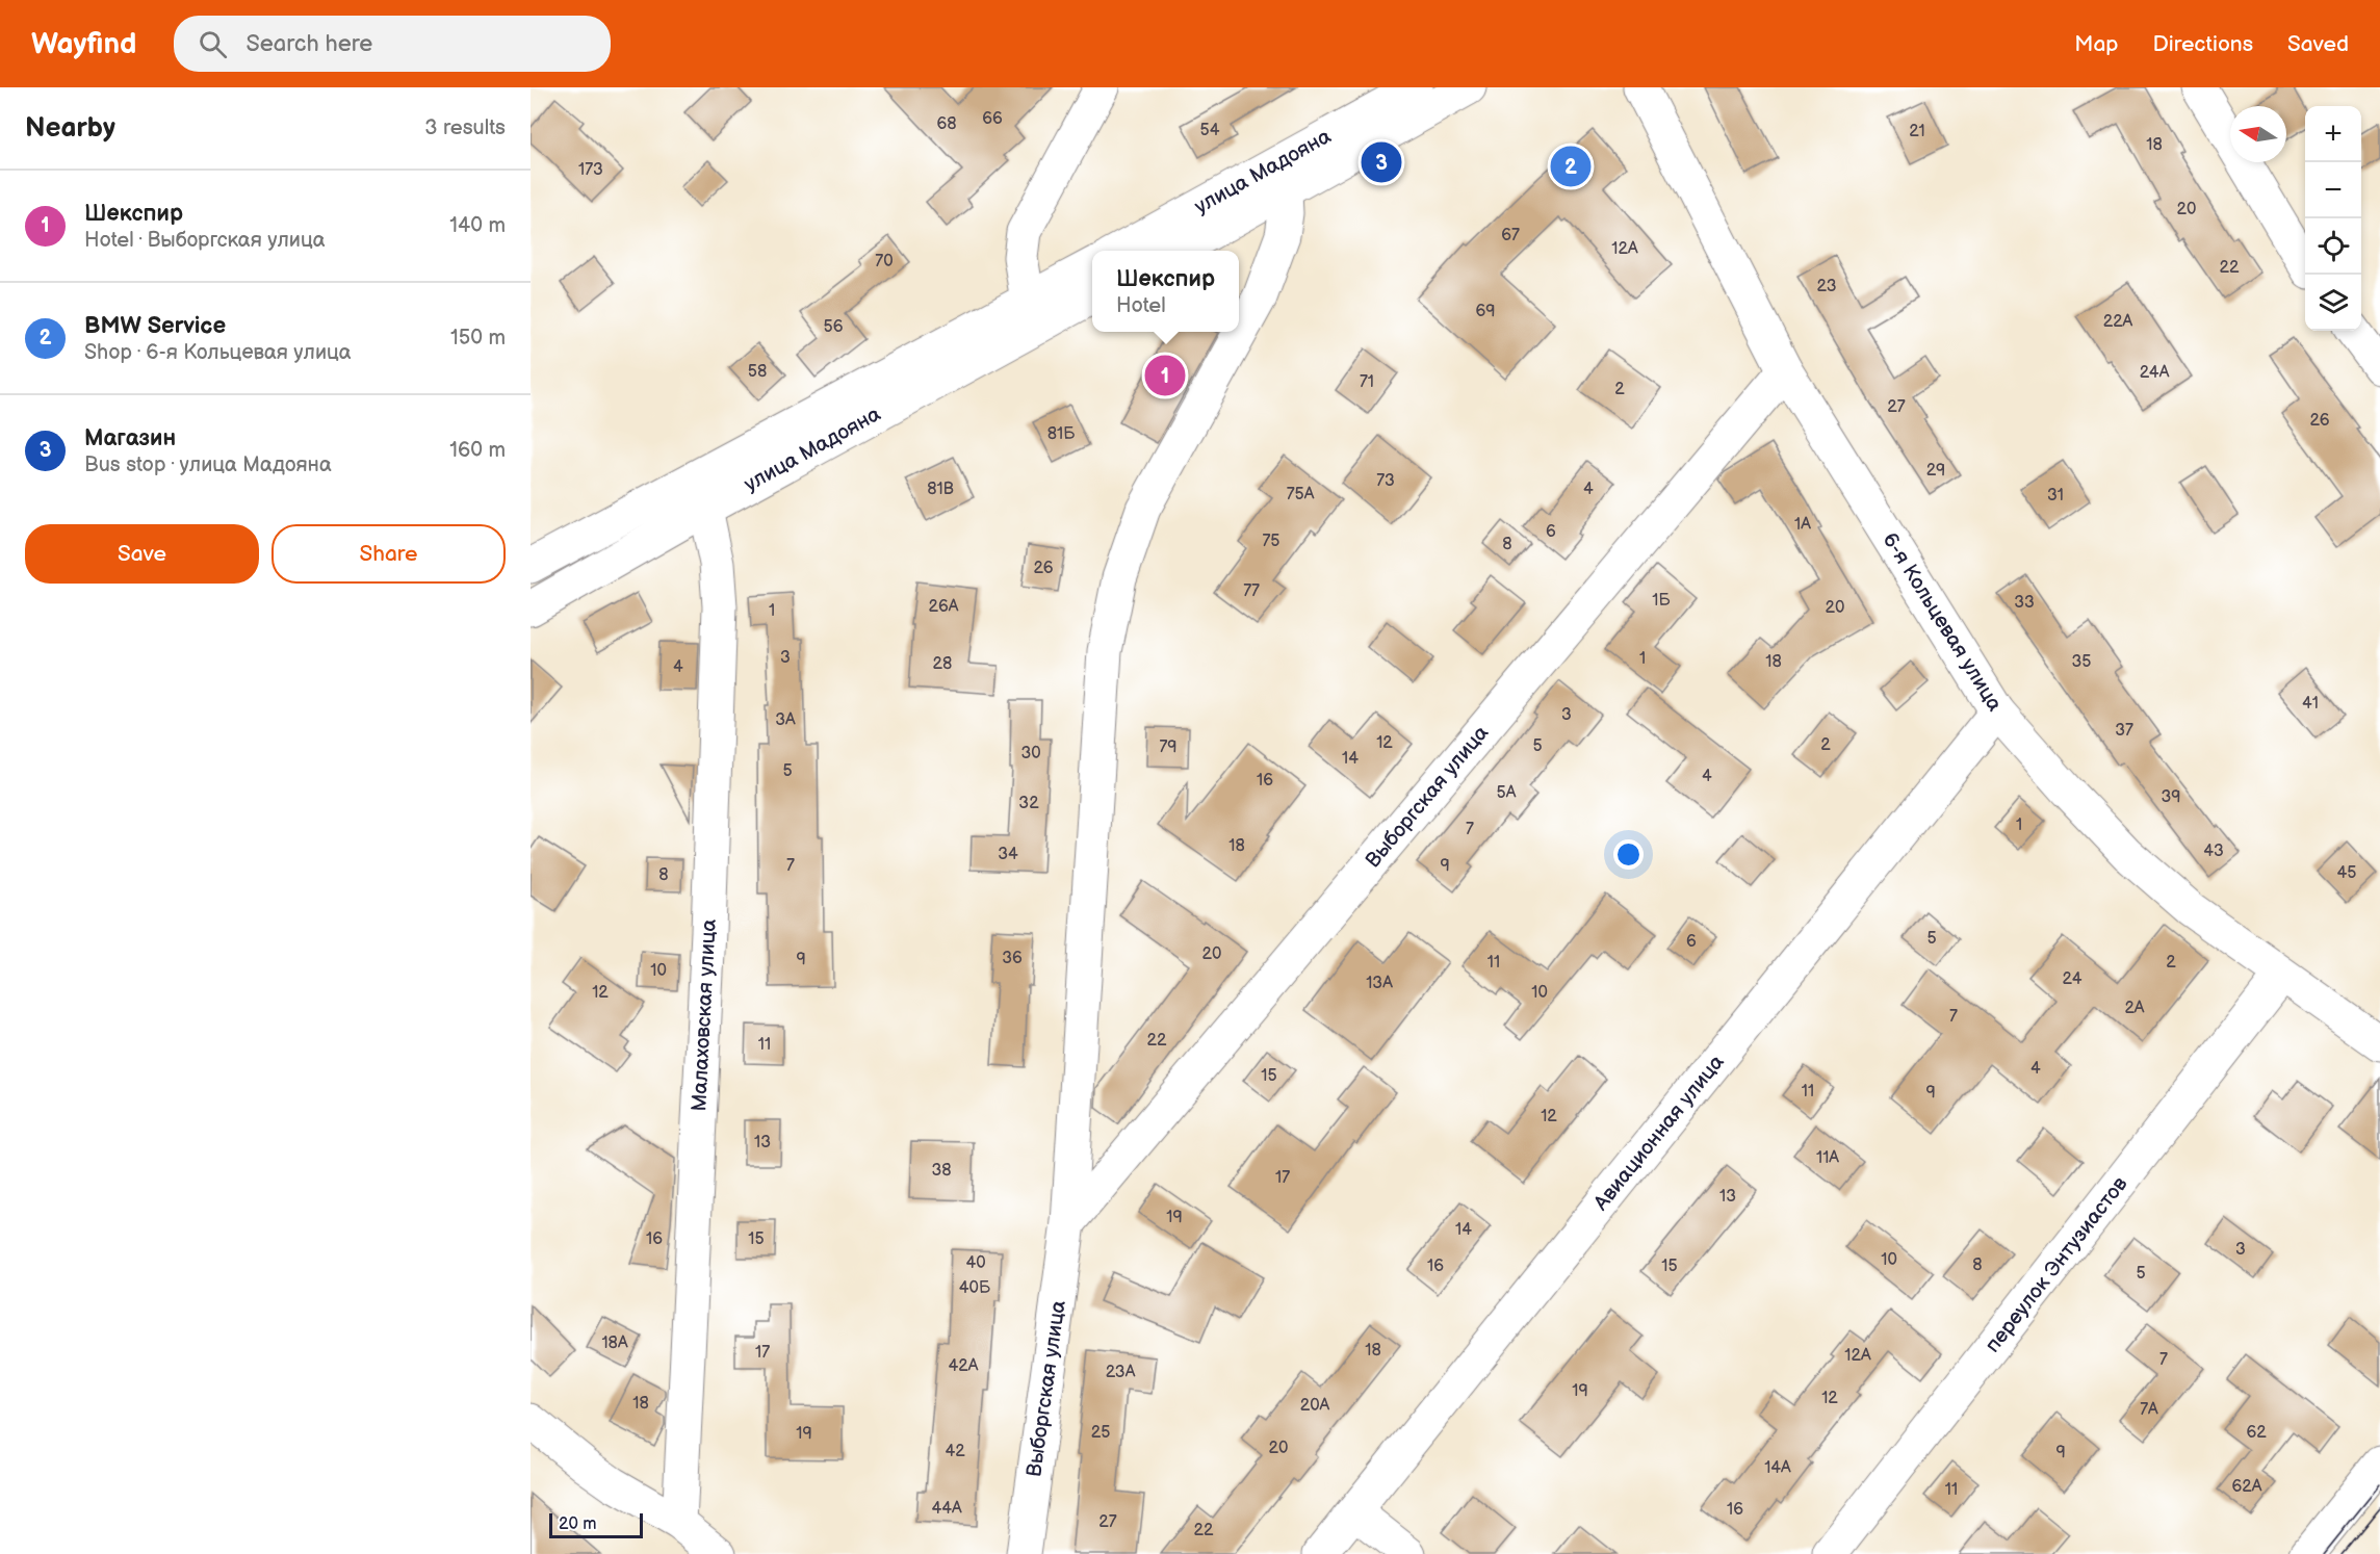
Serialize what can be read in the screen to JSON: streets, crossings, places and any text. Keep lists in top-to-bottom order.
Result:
{
  "streets": {
    "street": [
      "улица Мадояна",
      "6-я Кольцевая улица",
      "Выборгская улица",
      "Малаховская улица",
      "Авиационная улица",
      "переулок Энтузиастов"
    ]
  },
  "crossings": [
    ["улица Мадояна", "Выборгская улица"],
    ["улица Мадояна", "Малаховская улица"],
    ["6-я Кольцевая улица", "Выборгская улица"],
    ["6-я Кольцевая улица", "Авиационная улица"],
    ["6-я Кольцевая улица", "переулок Энтузиастов"]
  ],
  "house_numbers": [
    "66",
    "68",
    "54",
    "21",
    "18",
    "173",
    "20",
    "67",
    "12А",
    "70",
    "22",
    "23",
    "69",
    "22А",
    "56",
    "58",
    "24А",
    "71",
    "2",
    "27",
    "26",
    "81Б",
    "29",
    "73",
    "81В",
    "4",
    "75А",
    "31",
    "1А",
    "6",
    "75",
    "8",
    "26",
    "77",
    "1Б",
    "33",
    "26А",
    "20",
    "1",
    "3",
    "1",
    "18",
    "35",
    "28",
    "4",
    "41",
    "3",
    "3А",
    "37",
    "12",
    "2",
    "5",
    "79",
    "30",
    "14",
    "5",
    "4",
    "16",
    "5А",
    "39",
    "32",
    "1",
    "7",
    "18",
    "43",
    "34",
    "7",
    "9",
    "45",
    "8",
    "5",
    "6",
    "20",
    "36",
    "9",
    "11",
    "2",
    "10",
    "24",
    "13А",
    "12",
    "10",
    "2А",
    "7",
    "22",
    "11",
    "4",
    "15",
    "11",
    "9",
    "12",
    "13",
    "11А",
    "38",
    "17",
    "13",
    "19",
    "14",
    "16",
    "15",
    "3",
    "10",
    "40",
    "8",
    "16",
    "15",
    "5",
    "40Б",
    "18А",
    "18",
    "17",
    "12А",
    "7",
    "42А",
    "23А",
    "19",
    "12",
    "18",
    "20А",
    "7А",
    "25",
    "62",
    "19",
    "20",
    "42",
    "9",
    "14А",
    "62А",
    "11",
    "44А",
    "16",
    "27",
    "22"
  ],
  "scale_bar": "20 m",
  "north": "left",
  "page": {
    "header": "Wayfind",
    "search": "Search here",
    "nav": ["Map", "Directions", "Saved"],
    "heading": ["Nearby", "3 results"],
    "map_buttons": ["+", "−"],
    "pins": ["3", "2", "1"],
    "list": [
      {
        "mark": "1",
        "name": "Шекспир",
        "note": "Hotel · Выборгская улица",
        "value": "140 m"
      },
      {
        "mark": "2",
        "name": "BMW Service",
        "note": "Shop · 6-я Кольцевая улица",
        "value": "150 m"
      },
      {
        "mark": "3",
        "name": "Магазин",
        "note": "Bus stop · улица Мадояна",
        "value": "160 m"
      }
    ],
    "popup": ["Шекспир", "Hotel"],
    "buttons": ["Save", "Share"],
    "scale": "20 m"
  }
}
